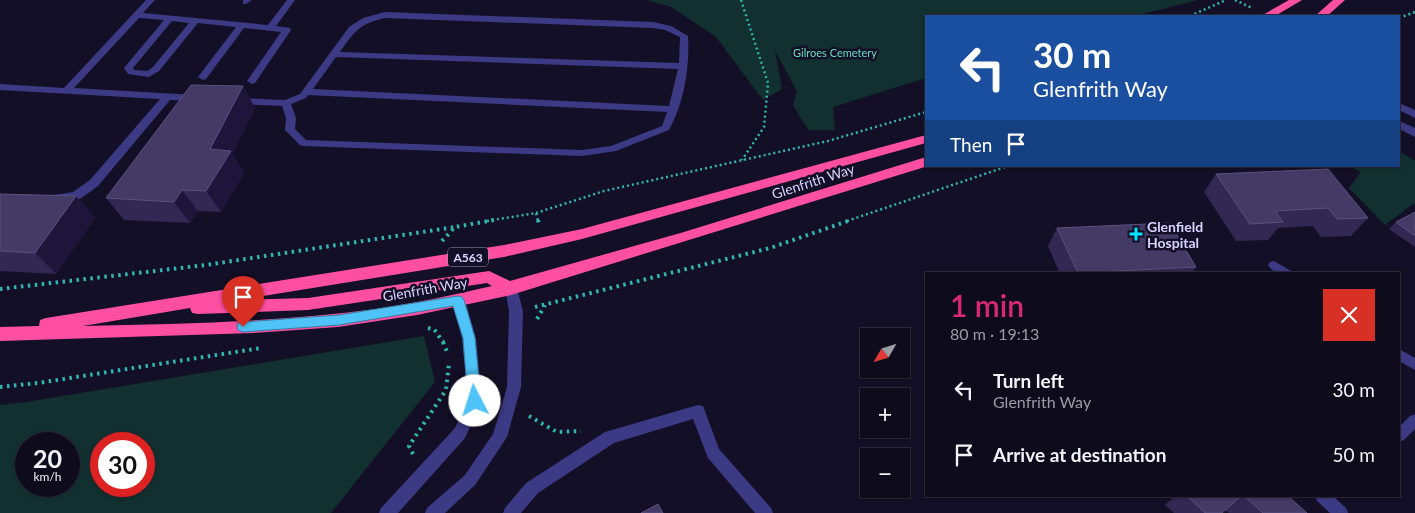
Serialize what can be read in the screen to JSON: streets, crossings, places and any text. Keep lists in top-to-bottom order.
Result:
{
  "streets": {
    "highway": ["Glenfrith Way", "A563"]
  },
  "parks": ["Gilroes Cemetery"],
  "places": {
    "health": ["Glenfield Hospital"]
  },
  "north": "bottom left",
  "page": {
    "turn": ["30 m", "Glenfrith Way"],
    "then": "Then",
    "heading": ["1 min", "80 m · 19:13"],
    "map_buttons": ["+", "−"],
    "list": [
      {
        "name": "Turn left",
        "note": "Glenfrith Way",
        "value": "30 m"
      },
      {
        "name": "Arrive at destination",
        "value": "50 m"
      }
    ],
    "speed": "20 km/h",
    "limit": "30"
  }
}
